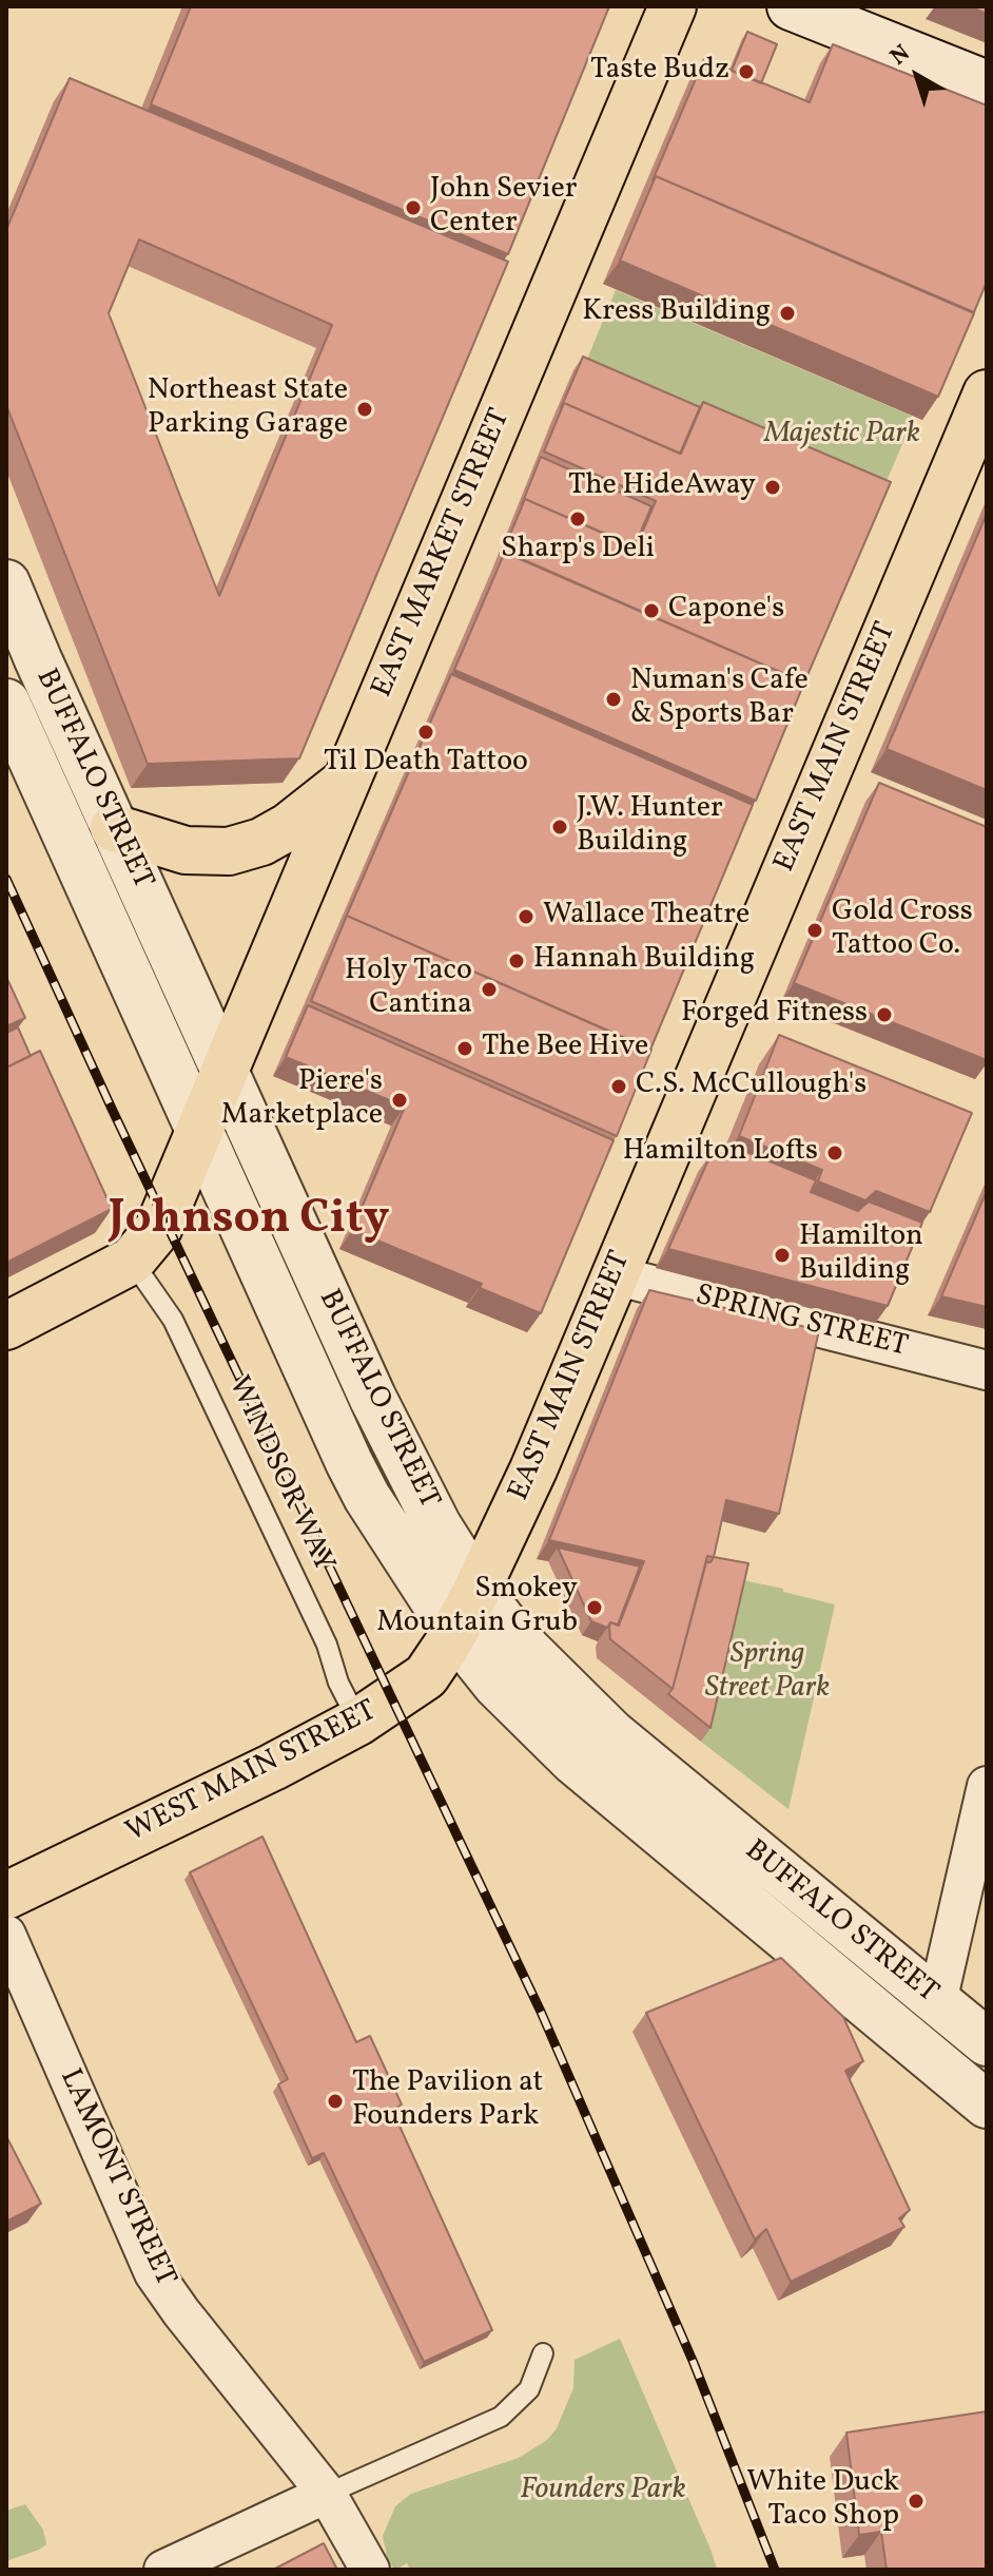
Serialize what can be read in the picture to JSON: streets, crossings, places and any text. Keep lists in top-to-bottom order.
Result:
{
  "streets": {
    "main road": ["EAST MARKET STREET", "EAST MAIN STREET", "WEST MAIN STREET"],
    "street": ["BUFFALO STREET", "SPRING STREET", "LAMONT STREET"],
    "lane": ["WINDSOR WAY"]
  },
  "crossings": [
    ["EAST MARKET STREET", "BUFFALO STREET"],
    ["EAST MARKET STREET", "WINDSOR WAY"],
    ["EAST MAIN STREET", "BUFFALO STREET"],
    ["EAST MAIN STREET", "SPRING STREET"],
    ["EAST MAIN STREET", "WEST MAIN STREET"],
    ["BUFFALO STREET", "WEST MAIN STREET"],
    ["WINDSOR WAY", "WEST MAIN STREET"]
  ],
  "districts": ["Johnson City"],
  "parks": ["Majestic Park", "Spring Street Park", "Founders Park"],
  "places": [
    "Taste Budz",
    "John Sevier Center",
    "Kress Building",
    "Northeast State Parking Garage",
    "The HideAway",
    "Sharp's Deli",
    "Capone's",
    "Numan's Cafe & Sports Bar",
    "Til Death Tattoo",
    "J.W. Hunter Building",
    "Wallace Theatre",
    "Gold Cross Tattoo Co.",
    "Hannah Building",
    "Holy Taco Cantina",
    "Forged Fitness",
    "The Bee Hive",
    "C.S. McCullough's",
    "Piere's Marketplace",
    "Hamilton Lofts",
    "Hamilton Building",
    "Smokey Mountain Grub",
    "The Pavilion at Founders Park",
    "White Duck Taco Shop"
  ],
  "north": "top left"
}
